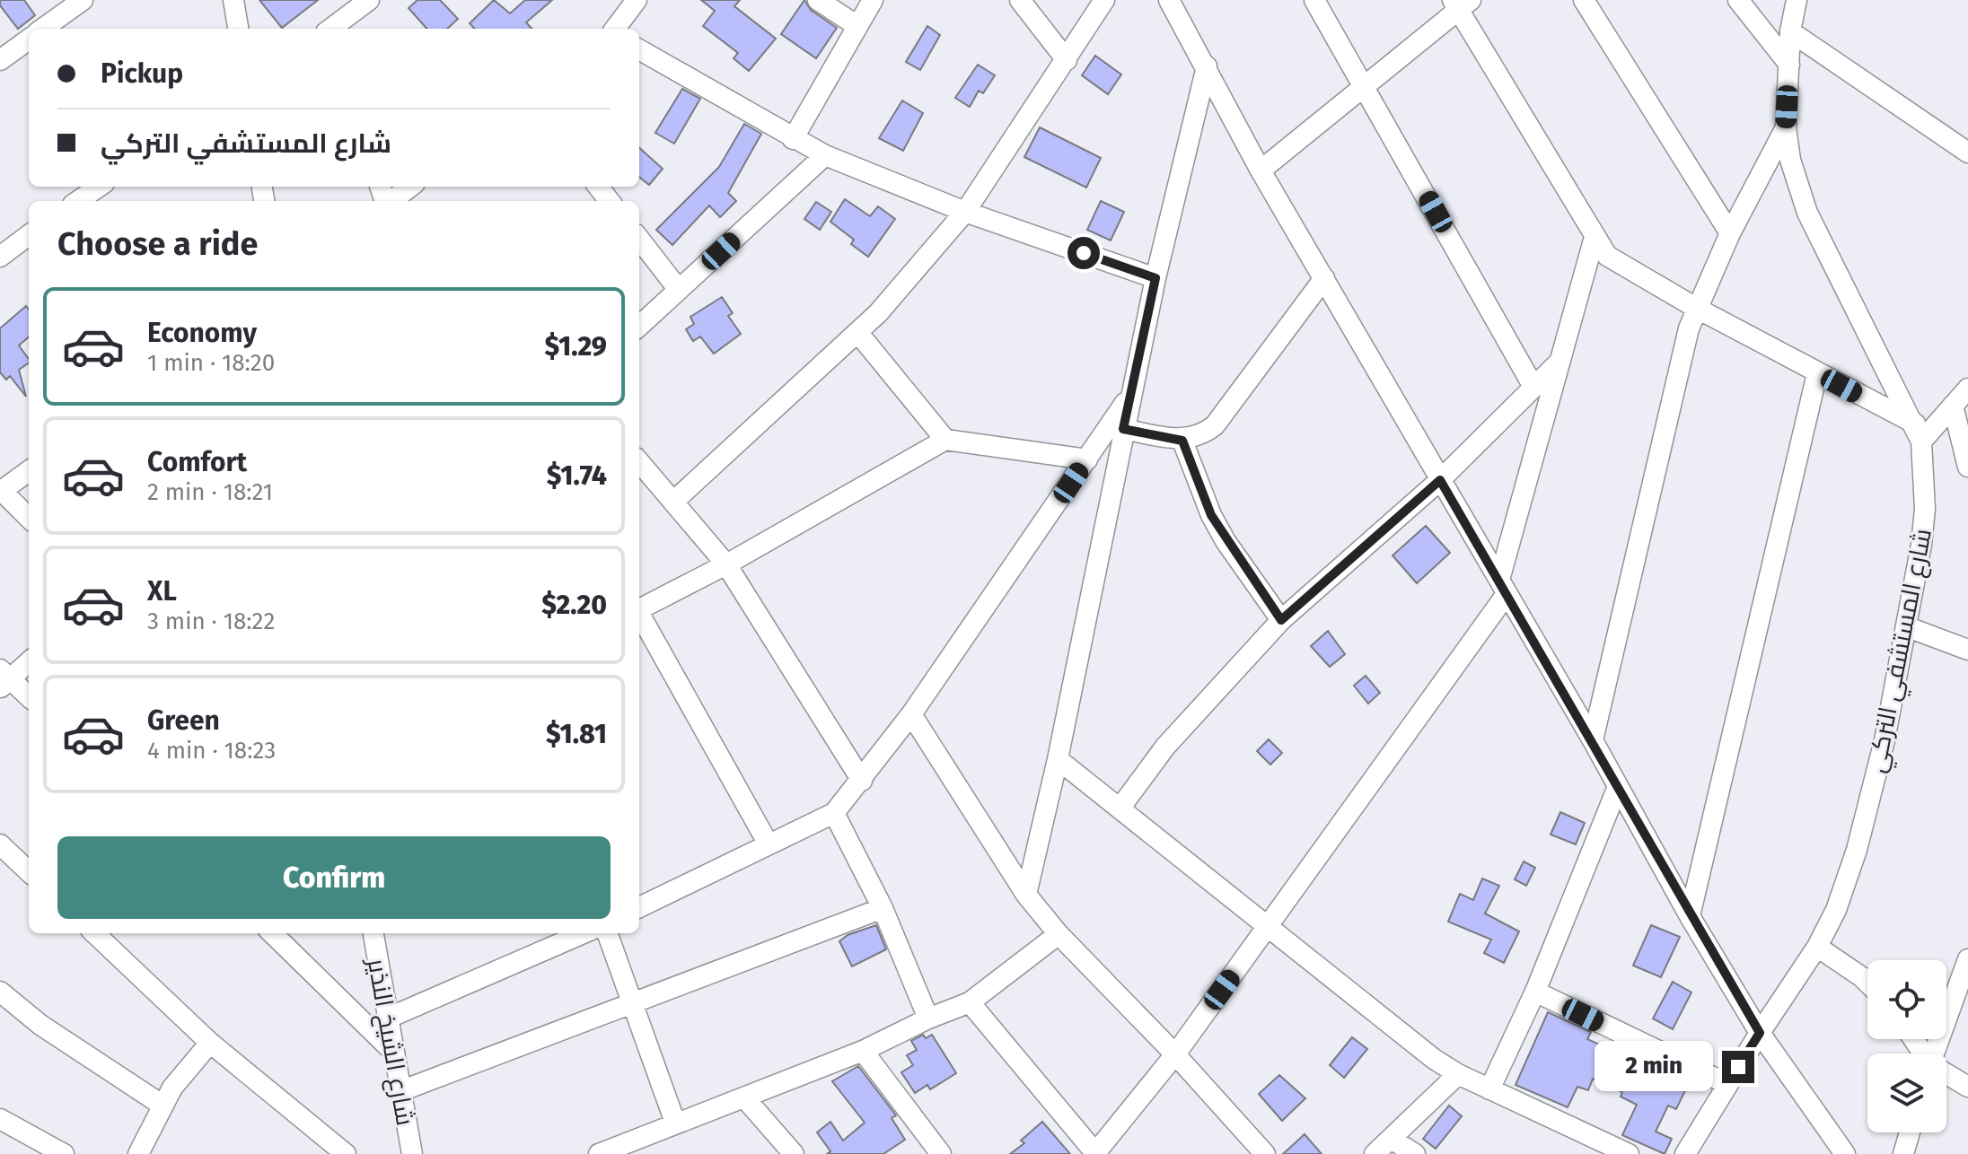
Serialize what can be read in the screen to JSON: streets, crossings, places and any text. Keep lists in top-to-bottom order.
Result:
{
  "streets": {
    "street": ["شارع المستشفي التركي", "شارع الشيخ النذير"]
  },
  "page": {
    "banner": ["Pickup", "شارع المستشفي التركي"],
    "heading": "Choose a ride",
    "list": [
      {
        "name": "Economy",
        "note": "1 min · 18:20",
        "value": "$1.29"
      },
      {
        "name": "Comfort",
        "note": "2 min · 18:21",
        "value": "$1.74"
      },
      {
        "name": "XL",
        "note": "3 min · 18:22",
        "value": "$2.20"
      },
      {
        "name": "Green",
        "note": "4 min · 18:23",
        "value": "$1.81"
      }
    ],
    "buttons": "Confirm",
    "bubble": "2 min"
  }
}
